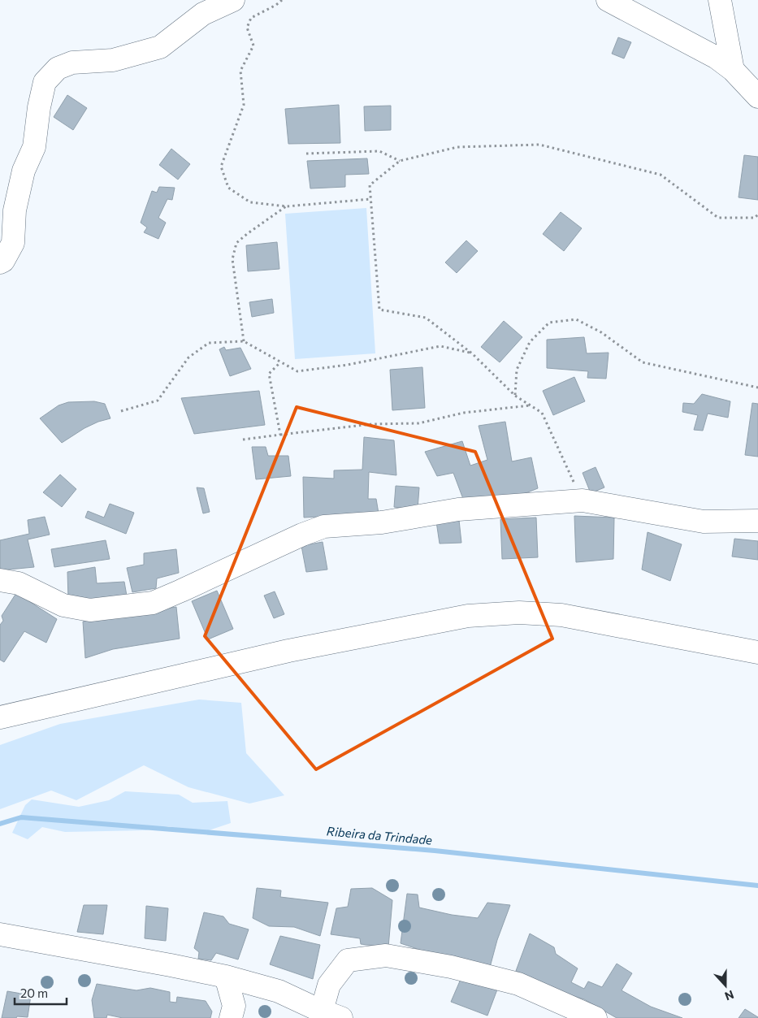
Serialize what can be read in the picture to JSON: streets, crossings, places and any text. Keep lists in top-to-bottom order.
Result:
{
  "water": ["Ribeira da Trindade"],
  "scale_bar": "20 m",
  "north": "bottom"
}
